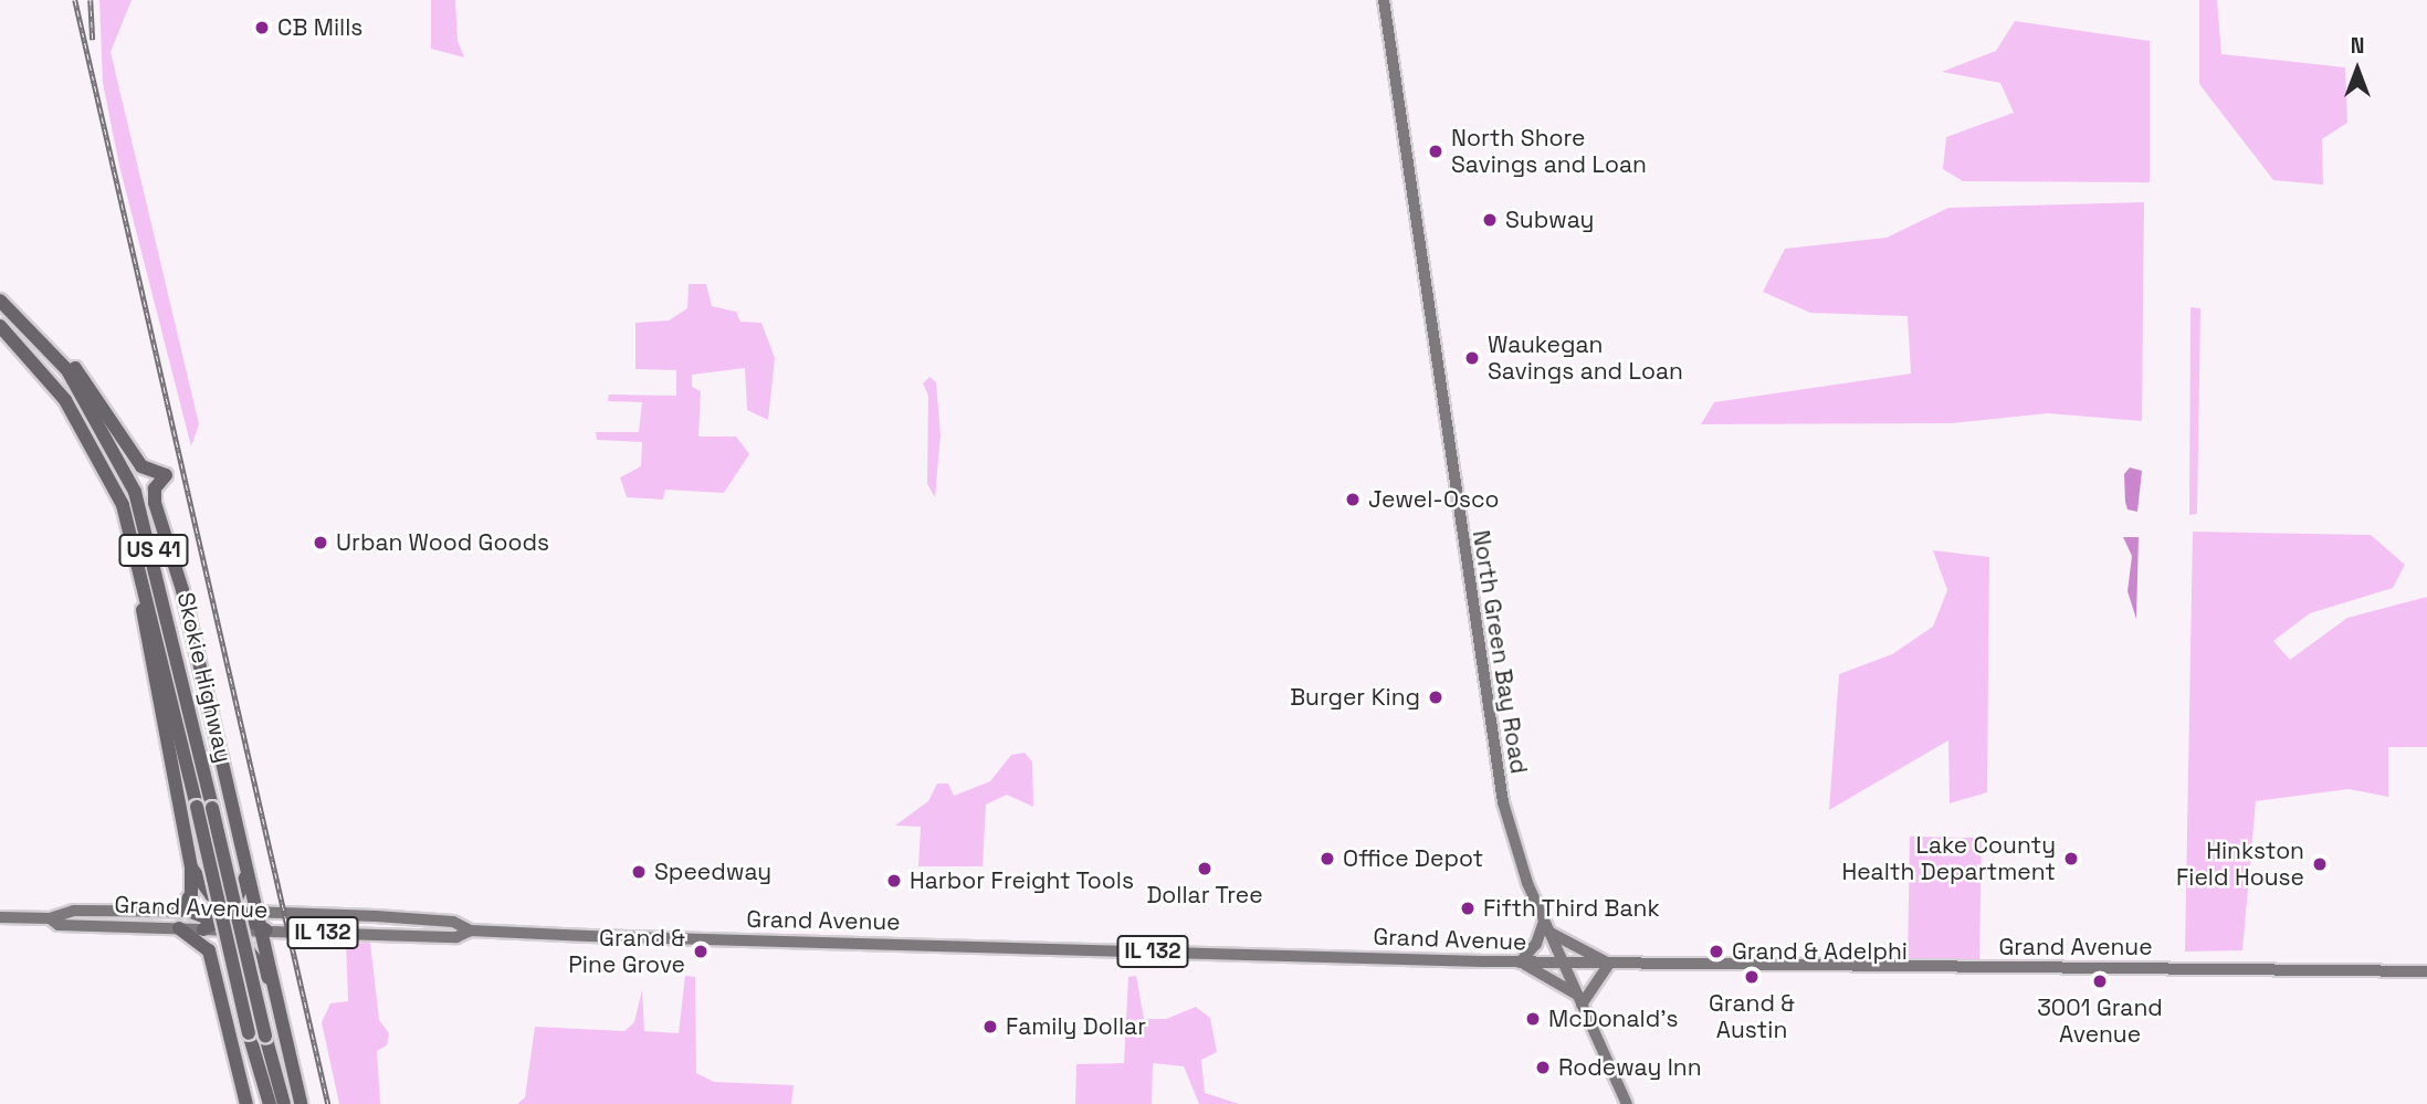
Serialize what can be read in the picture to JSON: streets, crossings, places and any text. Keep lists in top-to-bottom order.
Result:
{
  "streets": {
    "highway": ["US 41", "Skokie Highway"],
    "main road": ["North Green Bay Road", "Grand Avenue", "IL 132"]
  },
  "crossings": [
    ["North Green Bay Road", "Grand Avenue"]
  ],
  "places": [
    "CB Mills",
    "North Shore Savings and Loan",
    "Subway",
    "Waukegan Savings and Loan",
    "Jewel-Osco",
    "Urban Wood Goods",
    "Burger King",
    "Office Depot",
    "Lake County Health Department",
    "Hinkston Field House",
    "Dollar Tree",
    "Speedway",
    "Harbor Freight Tools",
    "Fifth Third Bank",
    "Grand & Pine Grove",
    "Grand & Adelphi",
    "Grand & Austin",
    "3001 Grand Avenue",
    "McDonald's",
    "Family Dollar",
    "Rodeway Inn"
  ],
  "north": "top"
}
